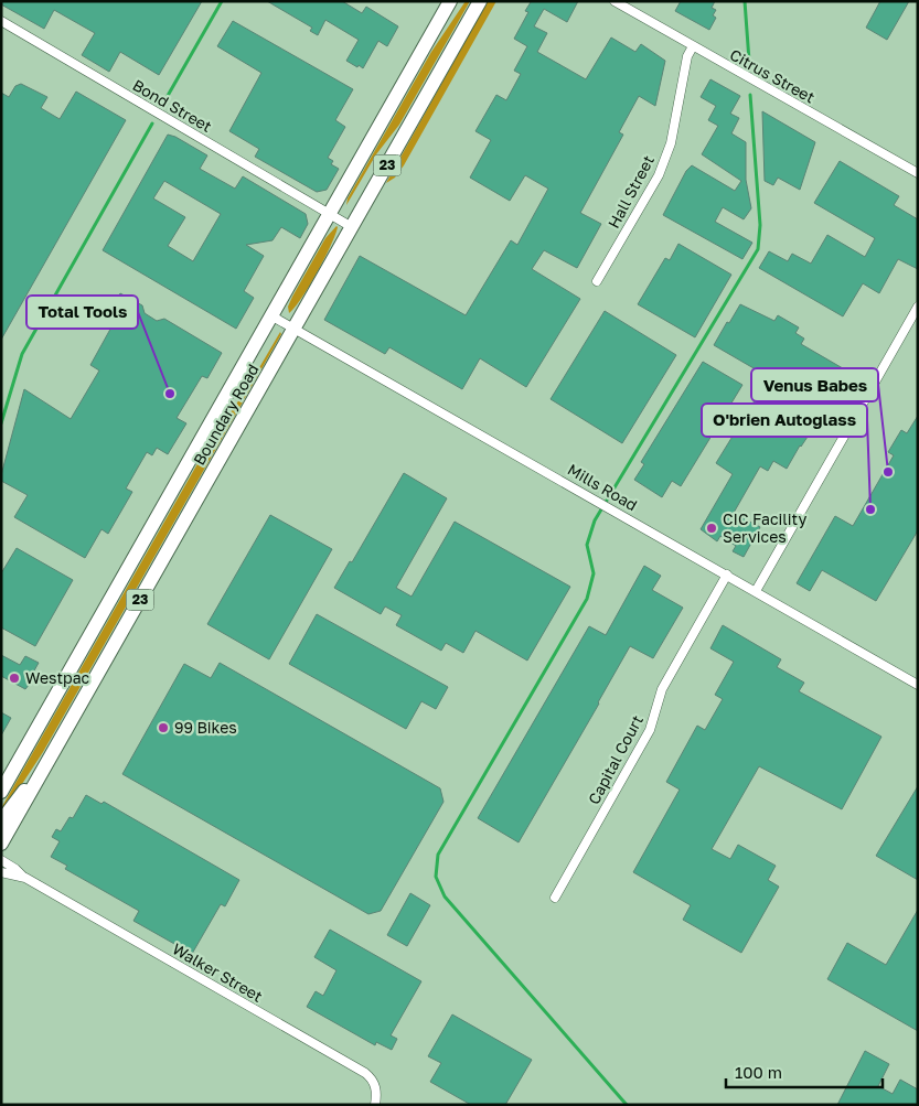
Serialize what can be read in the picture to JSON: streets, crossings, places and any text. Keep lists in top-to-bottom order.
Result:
{
  "streets": {
    "main road": ["23", "Boundary Road"],
    "street": [
      "Citrus Street",
      "Bond Street",
      "Hall Street",
      "Mills Road",
      "Capital Court",
      "Walker Street"
    ]
  },
  "crossings": [
    ["Citrus Street", "Hall Street"],
    ["Bond Street", "Boundary Road"],
    ["Boundary Road", "Mills Road"],
    ["Mills Road", "Capital Court"]
  ],
  "places": [
    "Total Tools",
    "Venus Babes",
    "O'brien Autoglass",
    "CIC Facility Services",
    "Westpac",
    "99 Bikes"
  ],
  "scale_bar": "100 m"
}
